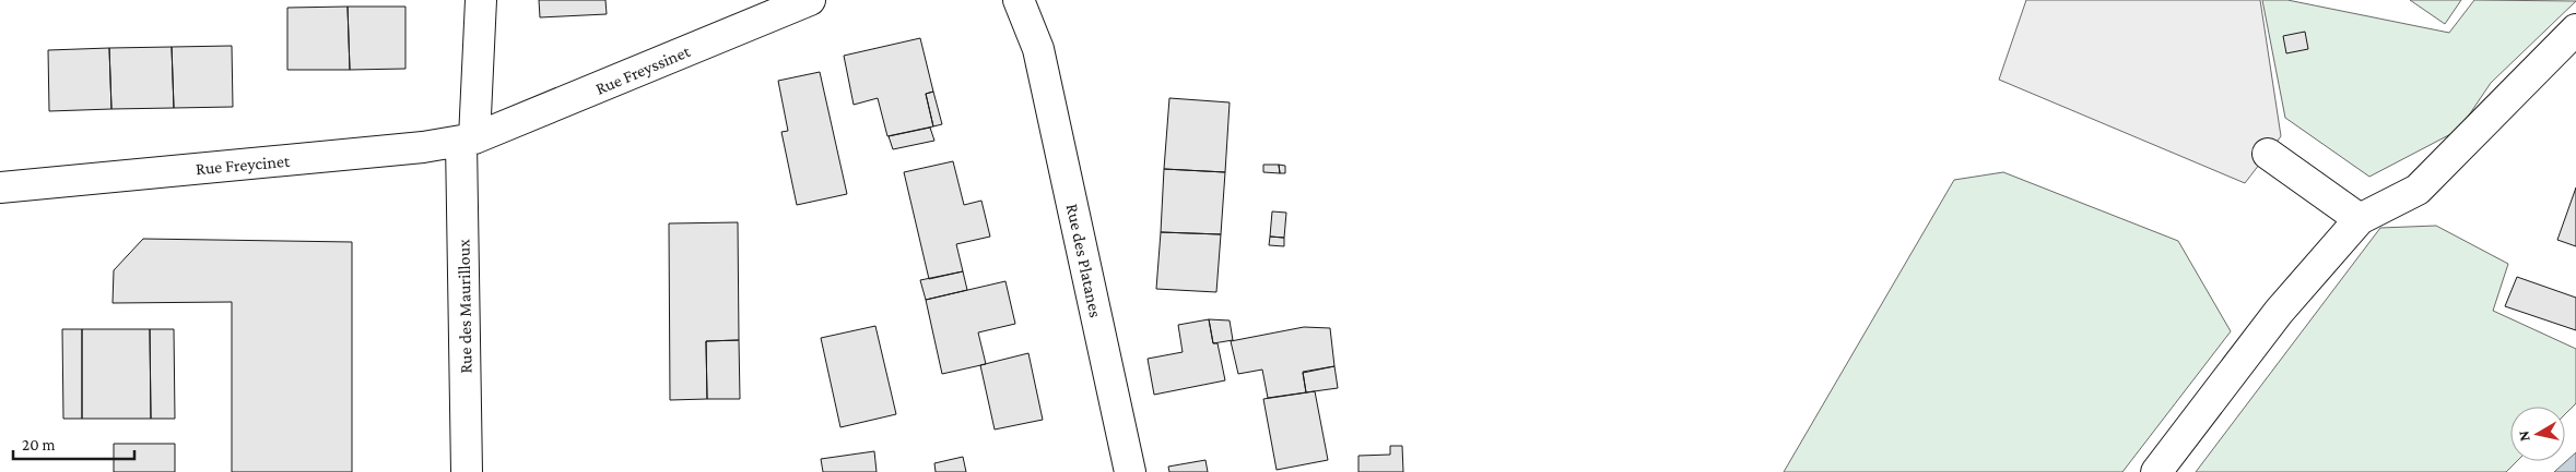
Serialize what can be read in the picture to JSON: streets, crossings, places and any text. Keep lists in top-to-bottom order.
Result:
{
  "streets": {
    "street": [
      "Rue Freyssinet",
      "Rue Freycinet",
      "Rue des Platanes",
      "Rue des Maurilloux"
    ]
  },
  "crossings": [
    ["Rue Freyssinet", "Rue Freycinet"],
    ["Rue Freyssinet", "Rue des Maurilloux"],
    ["Rue Freycinet", "Rue des Maurilloux"]
  ],
  "scale_bar": "20 m",
  "north": "left"
}
